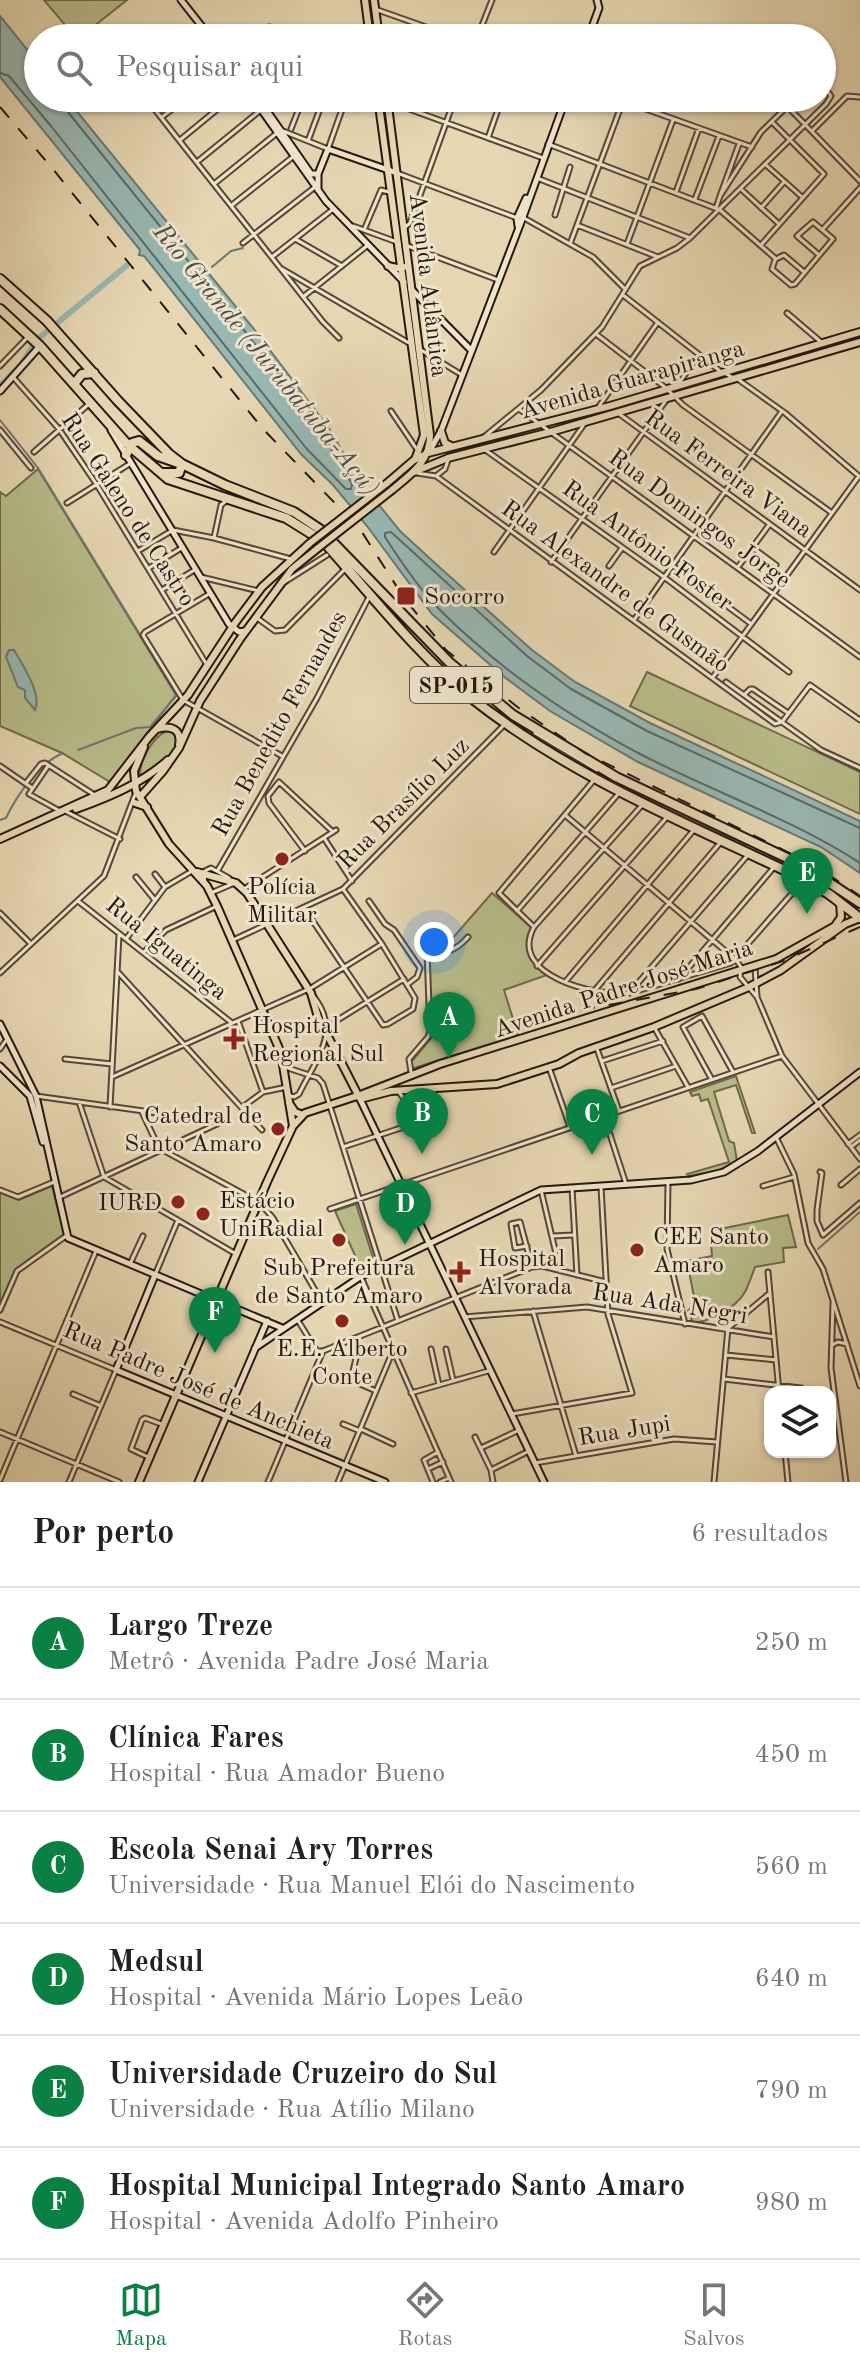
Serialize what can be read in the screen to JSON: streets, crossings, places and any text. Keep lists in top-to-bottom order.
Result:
{
  "streets": {
    "highway": ["SP-015"],
    "main road": ["Avenida Atlântica", "Avenida Guarapiranga", "Avenida Padre José Maria"],
    "street": [
      "Rua Ferreira Viana",
      "Rua Galeno de Castro",
      "Rua Domingos Jorge",
      "Rua Antônio Foster",
      "Rua Alexandre de Gusmão",
      "Rua Benedito Fernandes",
      "Rua Brasílio Luz",
      "Rua Iguatinga",
      "Rua Ada Negri",
      "Rua Padre José de Anchieta",
      "Rua Jupi"
    ]
  },
  "crossings": [
    ["Avenida Atlântica", "Avenida Guarapiranga"],
    ["Avenida Guarapiranga", "Rua Ferreira Viana"],
    ["Avenida Guarapiranga", "Rua Domingos Jorge"],
    ["Avenida Guarapiranga", "Rua Antônio Foster"],
    ["SP-015", "Rua Benedito Fernandes"],
    ["SP-015", "Rua Brasílio Luz"],
    ["SP-015", "Avenida Padre José Maria"]
  ],
  "water": ["Rio Grande (Jurubatuba-Açú)"],
  "places": {
    "transit": ["Socorro"],
    "other": [
      "Polícia Militar",
      "Catedral de Santo Amaro",
      "IURD",
      "Estácio UniRadial",
      "Sub Prefeitura de Santo Amaro",
      "CEE Santo Amaro",
      "E.E. Alberto Conte"
    ],
    "health": ["Hospital Regional Sul", "Hospital Alvorada"]
  },
  "page": {
    "search": "Pesquisar aqui",
    "pins": [
      "E",
      "A",
      "B",
      "C",
      "D",
      "F"
    ],
    "heading": ["Por perto", "6 resultados"],
    "list": [
      {
        "mark": "A",
        "name": "Largo Treze",
        "note": "Metrô · Avenida Padre José Maria",
        "value": "250 m"
      },
      {
        "mark": "B",
        "name": "Clínica Fares",
        "note": "Hospital · Rua Amador Bueno",
        "value": "450 m"
      },
      {
        "mark": "C",
        "name": "Escola Senai Ary Torres",
        "note": "Universidade · Rua Manuel Elói do Nascimento",
        "value": "560 m"
      },
      {
        "mark": "D",
        "name": "Medsul",
        "note": "Hospital · Avenida Mário Lopes Leão",
        "value": "640 m"
      },
      {
        "mark": "E",
        "name": "Universidade Cruzeiro do Sul",
        "note": "Universidade · Rua Atílio Milano",
        "value": "790 m"
      },
      {
        "mark": "F",
        "name": "Hospital Municipal Integrado Santo Amaro",
        "note": "Hospital · Avenida Adolfo Pinheiro",
        "value": "980 m"
      }
    ],
    "nav": ["Mapa", "Rotas", "Salvos"]
  }
}
